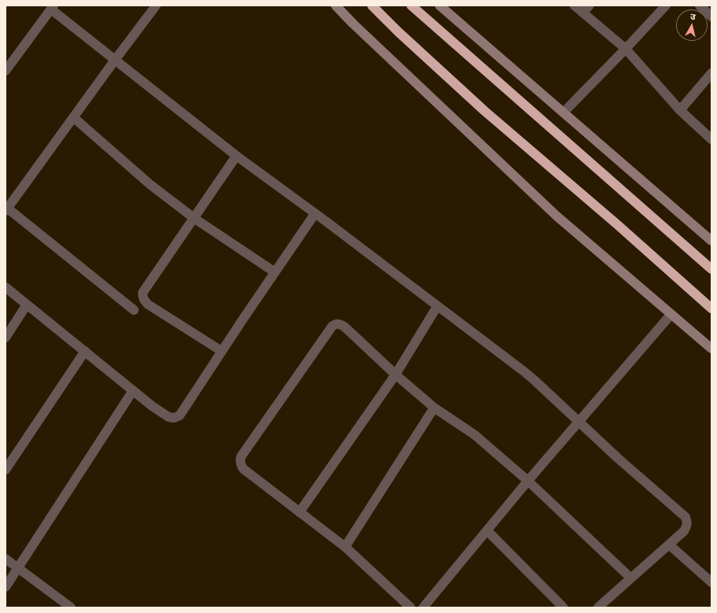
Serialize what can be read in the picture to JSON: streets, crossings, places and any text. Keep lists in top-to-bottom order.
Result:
{
  "north": "top"
}
